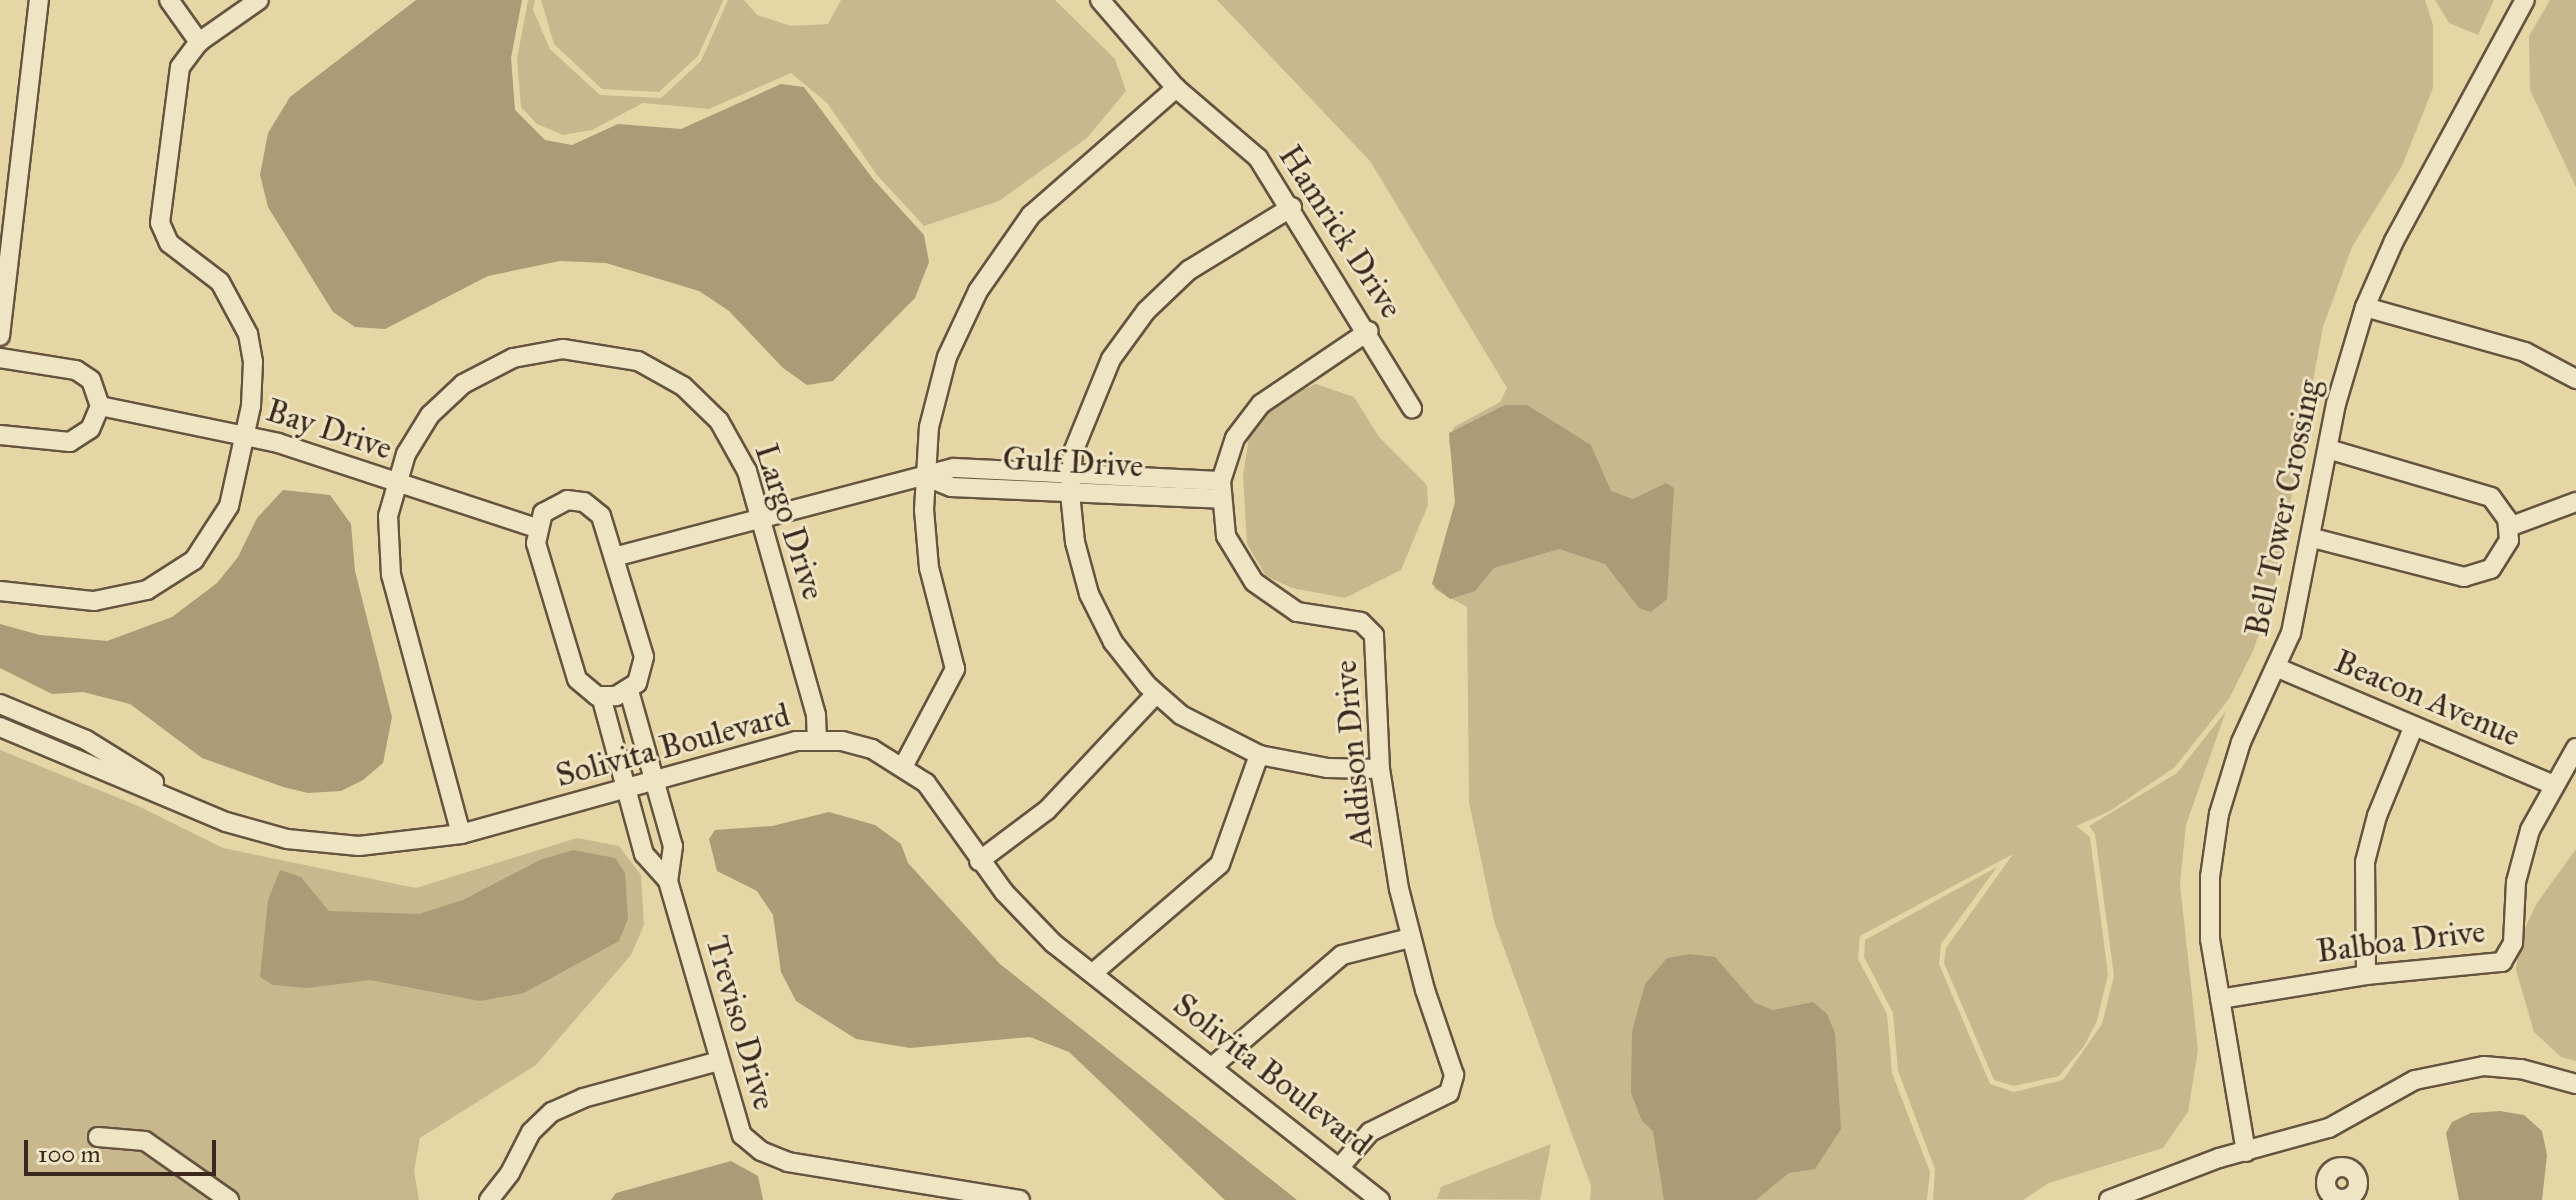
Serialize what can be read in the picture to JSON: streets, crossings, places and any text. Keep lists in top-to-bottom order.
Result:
{
  "streets": {
    "street": [
      "Hamrick Drive",
      "Bay Drive",
      "Gulf Drive",
      "Bell Tower Crossing",
      "Largo Drive",
      "Beacon Avenue",
      "Solivita Boulevard",
      "Addison Drive",
      "Balboa Drive",
      "Treviso Drive"
    ]
  },
  "crossings": [
    ["Bay Drive", "Largo Drive"],
    ["Gulf Drive", "Largo Drive"],
    ["Gulf Drive", "Addison Drive"],
    ["Bell Tower Crossing", "Beacon Avenue"],
    ["Bell Tower Crossing", "Balboa Drive"],
    ["Largo Drive", "Solivita Boulevard"],
    ["Beacon Avenue", "Balboa Drive"],
    ["Solivita Boulevard", "Addison Drive"],
    ["Solivita Boulevard", "Treviso Drive"]
  ],
  "scale_bar": "100 m"
}
